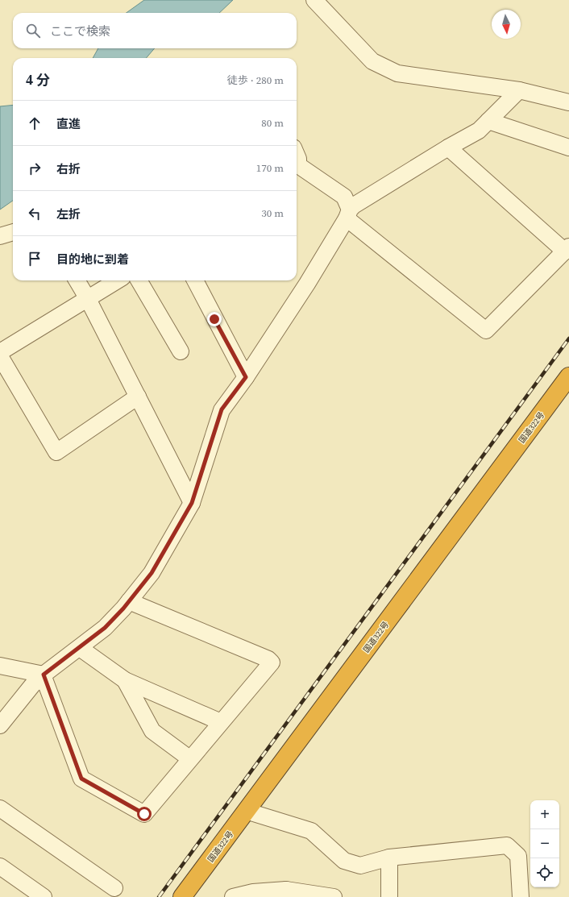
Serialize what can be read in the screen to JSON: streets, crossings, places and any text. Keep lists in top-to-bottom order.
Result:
{
  "streets": {
    "highway": ["国道322号"]
  },
  "north": "bottom",
  "page": {
    "search": "ここで検索",
    "heading": ["4 分", "徒歩 · 280 m"],
    "list": [
      ["直進", "80 m"],
      ["右折", "170 m"],
      ["左折", "30 m"],
      "目的地に到着"
    ],
    "map_buttons": ["+", "−"]
  }
}
